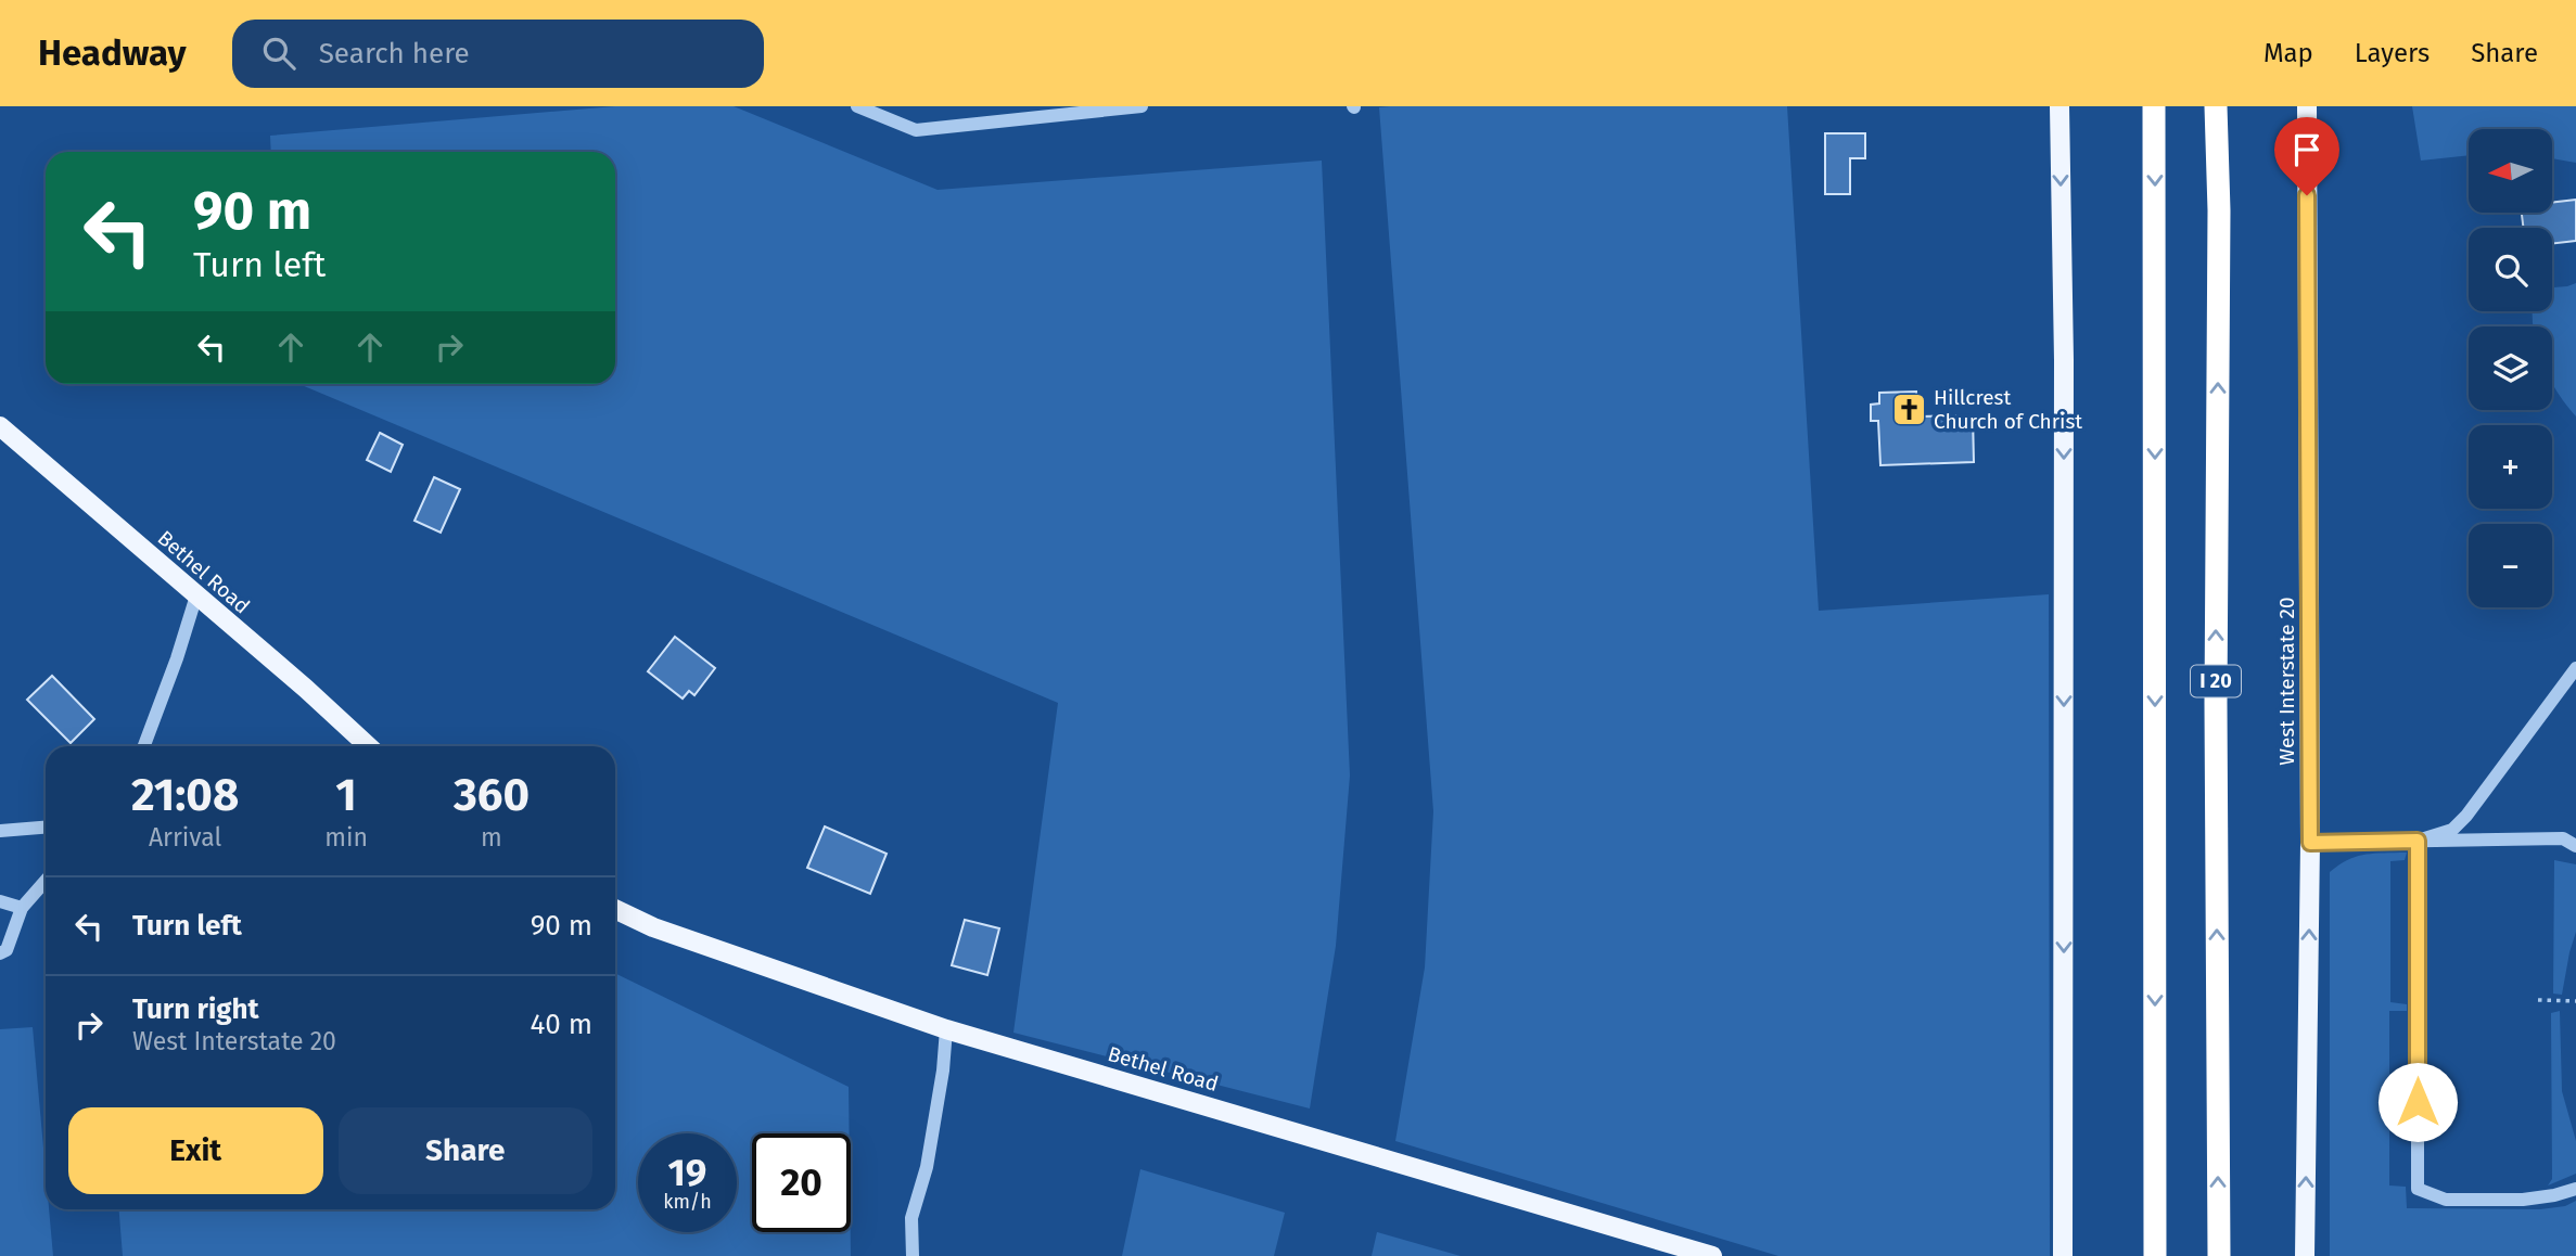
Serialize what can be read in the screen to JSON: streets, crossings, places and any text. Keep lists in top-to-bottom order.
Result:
{
  "streets": {
    "highway": ["I 20"],
    "main road": ["Bethel Road", "West Interstate 20"]
  },
  "one_way": ["West Interstate 20"],
  "places": {
    "church": ["Hillcrest Church of Christ"]
  },
  "north": "left",
  "page": {
    "header": "Headway",
    "search": "Search here",
    "nav": ["Map", "Layers", "Share"],
    "map_buttons": ["+", "−"],
    "turn": ["90 m", "Turn left"],
    "eta": [
      "21:08",
      "Arrival",
      "1",
      "min",
      "360",
      "m"
    ],
    "list": [
      {
        "name": "Turn left",
        "value": "90 m"
      },
      {
        "name": "Turn right",
        "note": "West Interstate 20",
        "value": "40 m"
      }
    ],
    "buttons": ["Exit", "Share"],
    "speed": "19 km/h",
    "limit": "20"
  }
}
